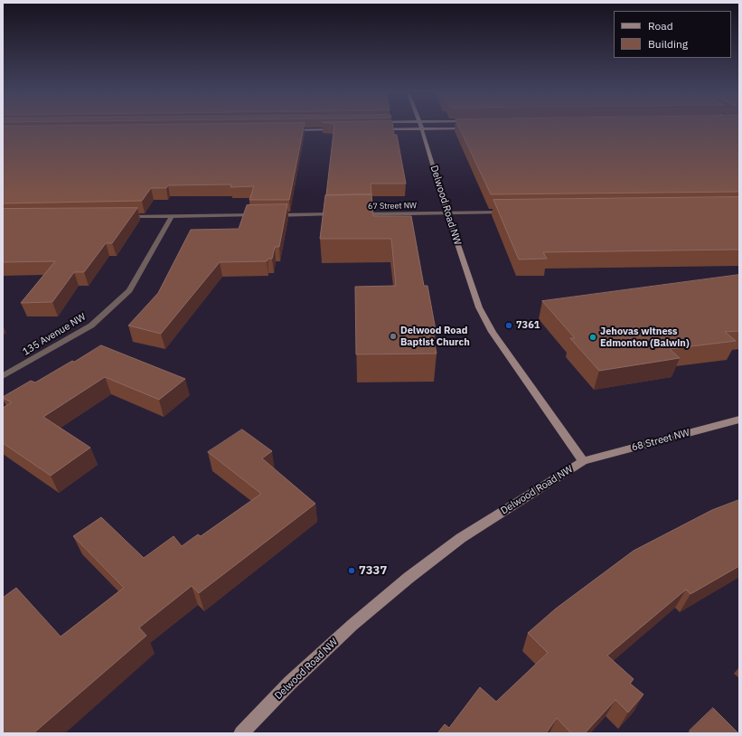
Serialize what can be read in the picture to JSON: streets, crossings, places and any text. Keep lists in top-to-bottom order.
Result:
{
  "streets": {
    "street": [
      "Delwood Road NW",
      "67 Street NW",
      "135 Avenue NW",
      "68 Street NW"
    ]
  },
  "crossings": [
    ["Delwood Road NW", "67 Street NW"],
    ["Delwood Road NW", "68 Street NW"]
  ],
  "places": [
    "7361",
    "Delwood Road Baptist Church",
    "Jehovas witness Edmonton (Balwin)",
    "7337"
  ],
  "legend": ["Road", "Building"]
}
